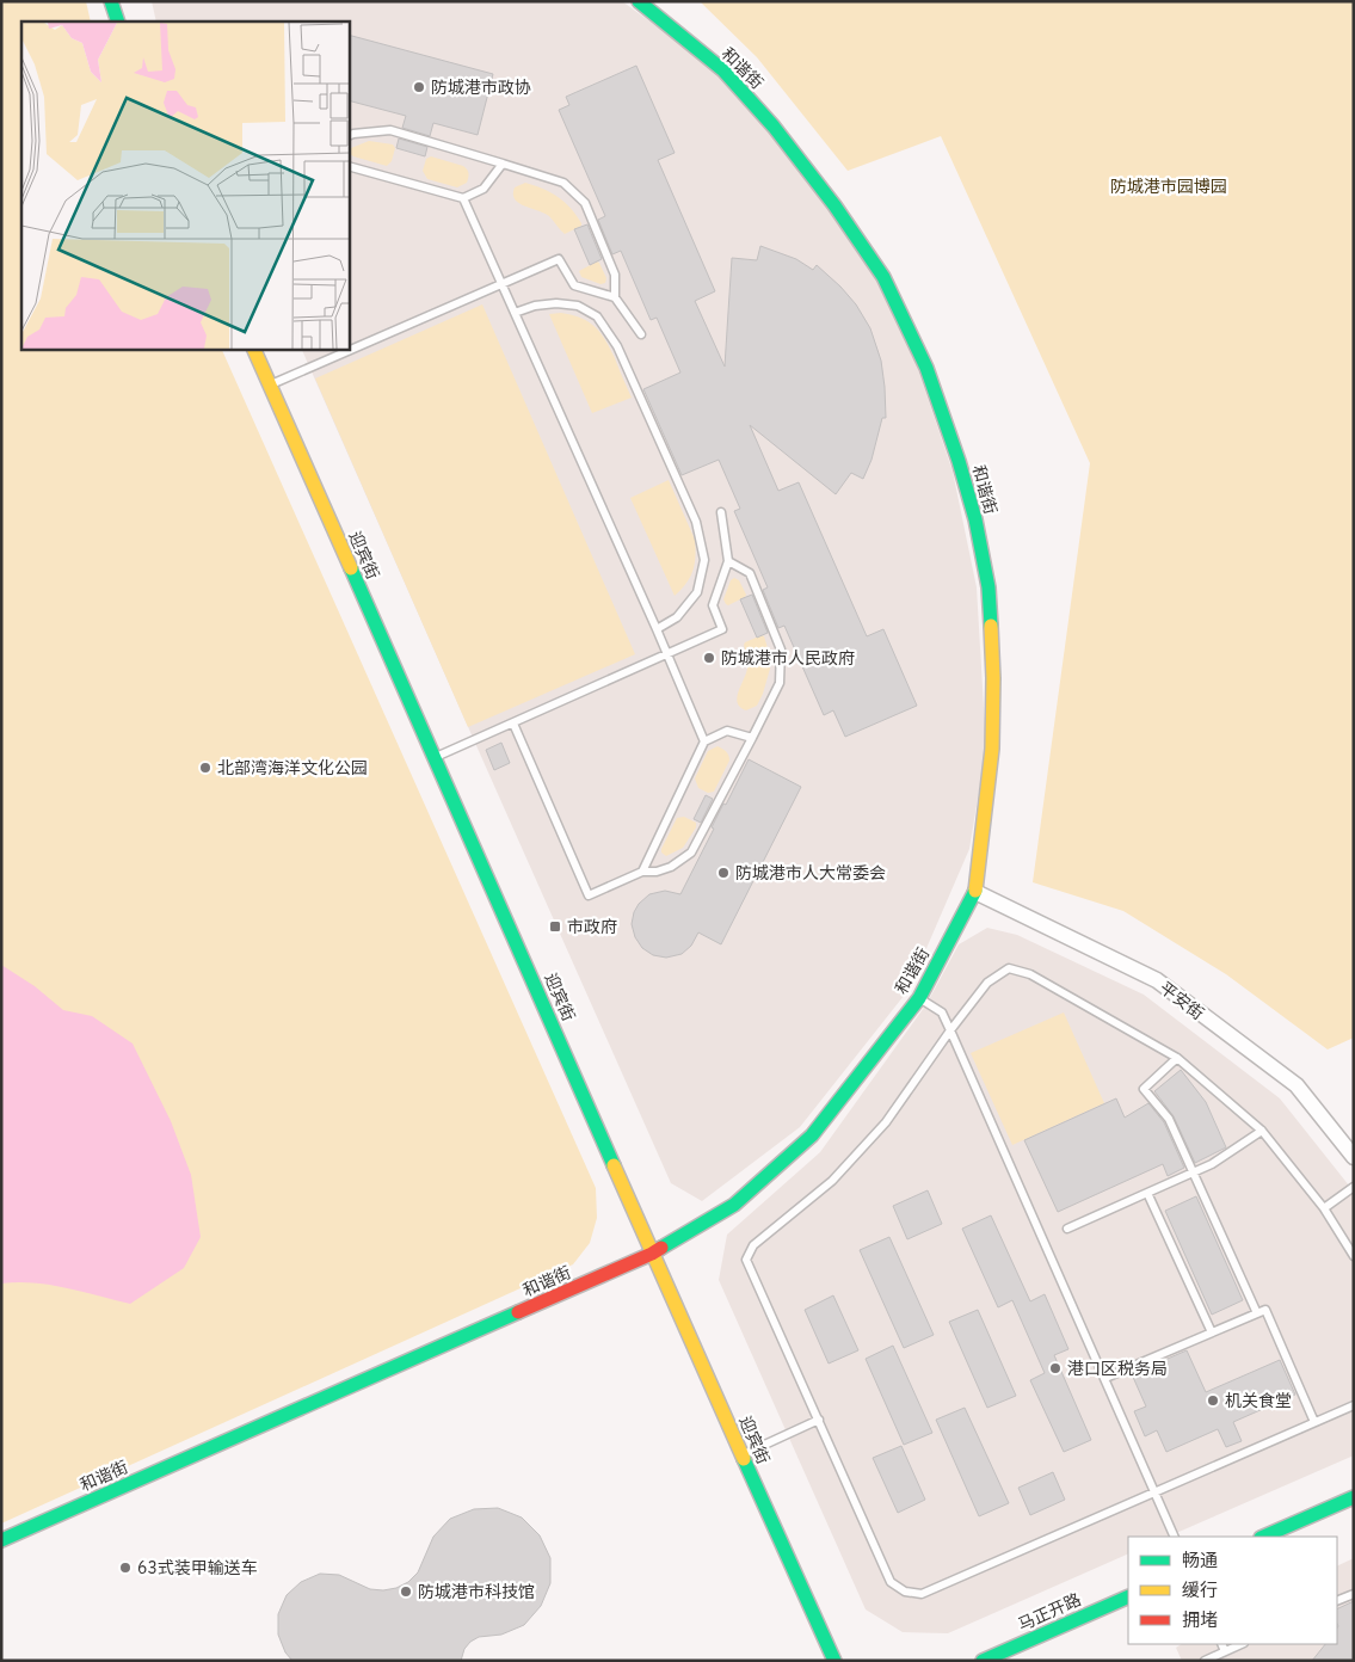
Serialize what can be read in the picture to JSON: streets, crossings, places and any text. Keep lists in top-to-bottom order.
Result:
{
  "streets": {
    "street": [
      "和谐街",
      "迎宾街",
      "平安街",
      "马正开路"
    ]
  },
  "crossings": [
    ["和谐街", "迎宾街"],
    ["和谐街", "平安街"]
  ],
  "parks": ["防城港市园博园"],
  "places": {
    "other": [
      "防城港市政协",
      "防城港市人民政府",
      "北部湾海洋文化公园",
      "防城港市人大常委会",
      "港口区税务局",
      "机关食堂",
      "63式装甲输送车",
      "防城港市科技馆"
    ],
    "transit": ["市政府"]
  },
  "legend": ["畅通", "缓行", "拥堵"]
}
